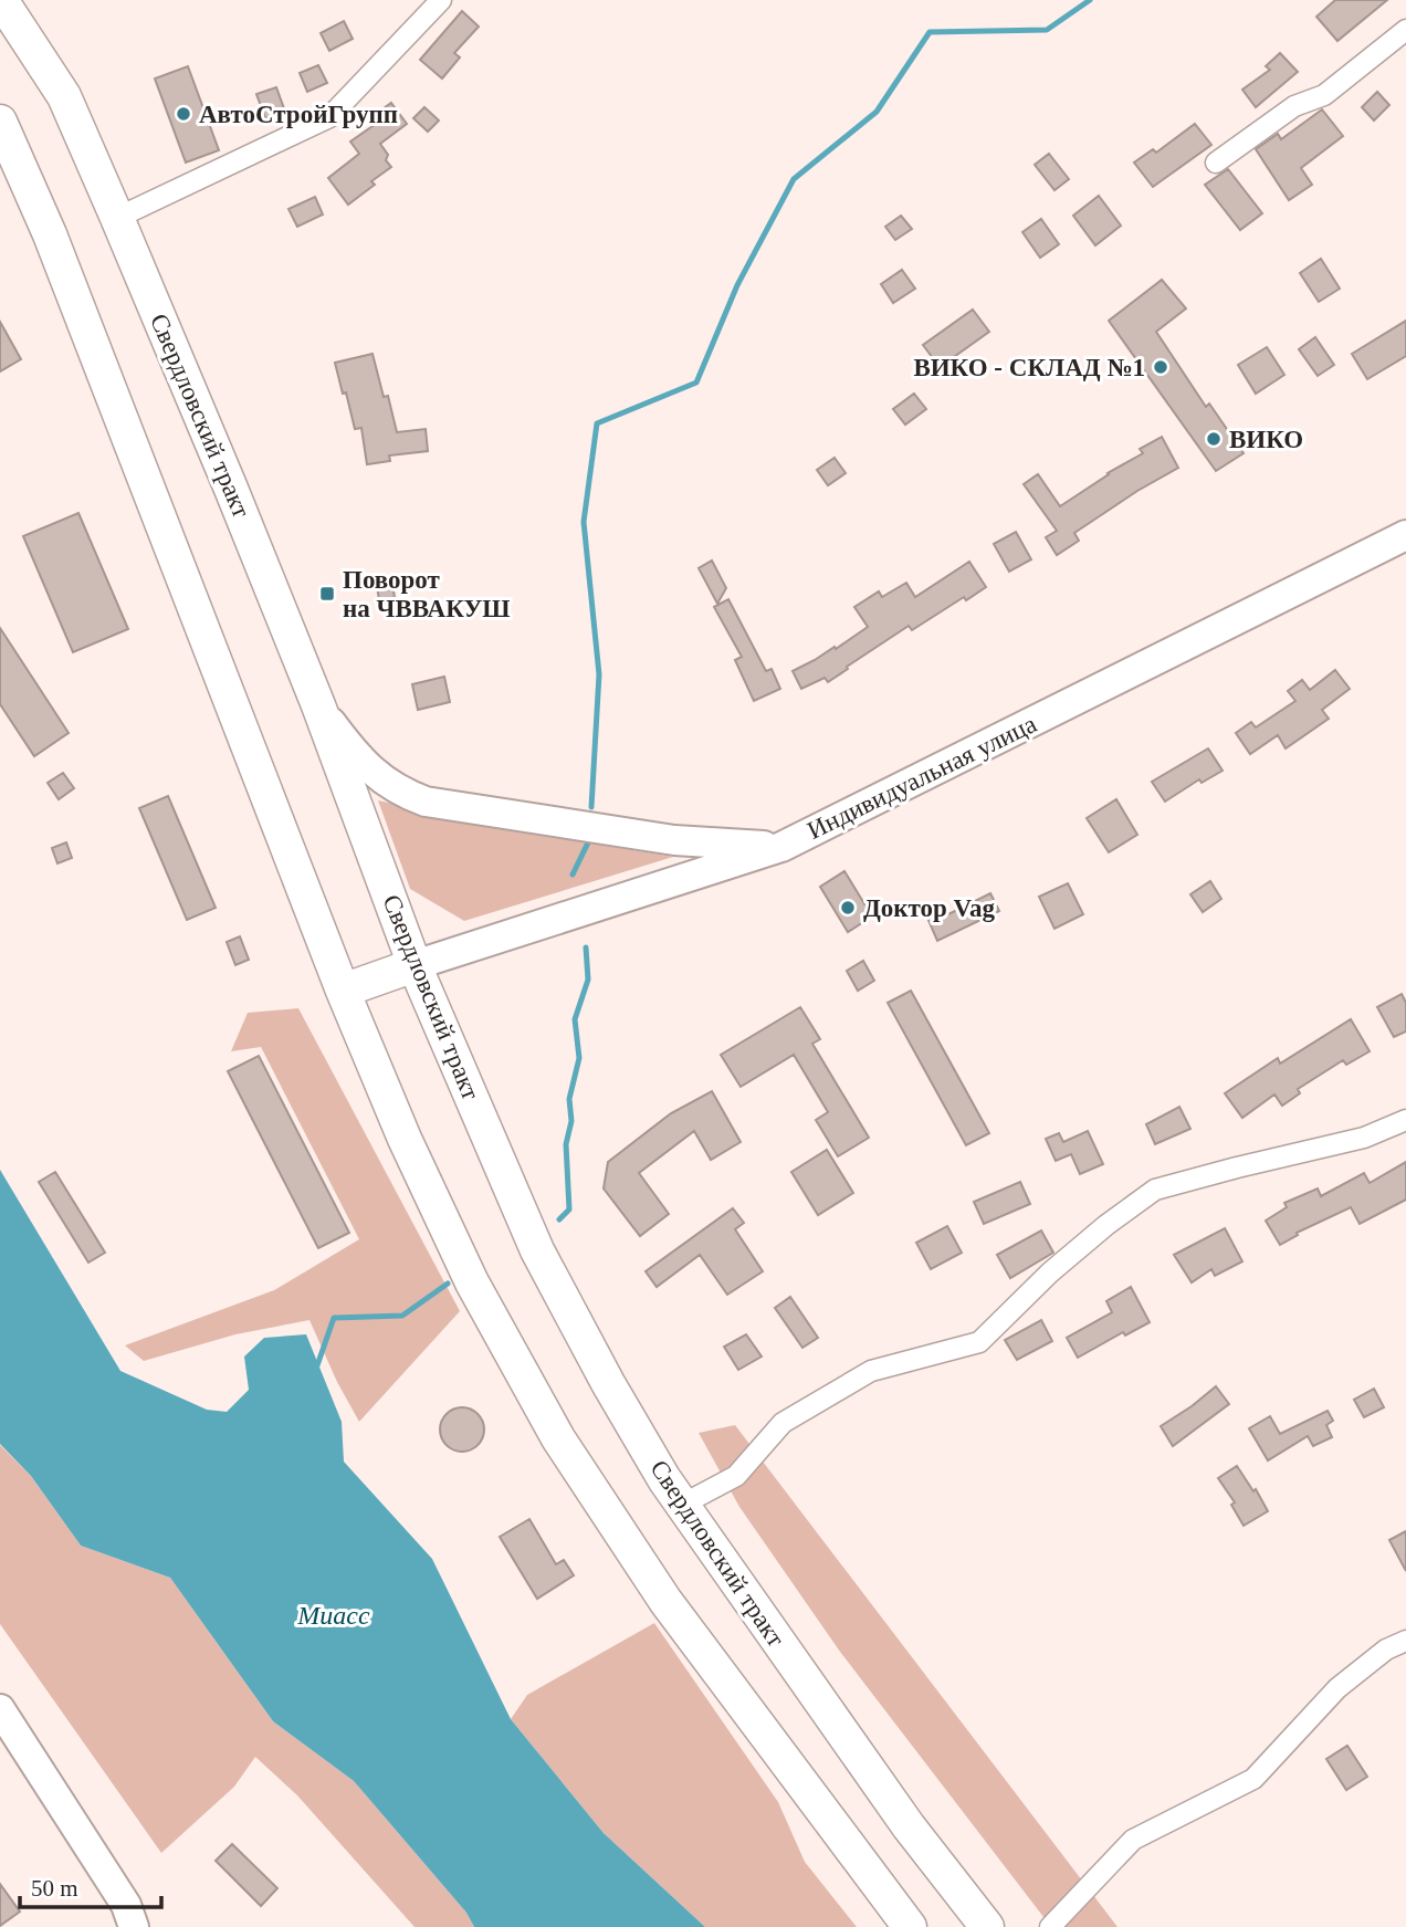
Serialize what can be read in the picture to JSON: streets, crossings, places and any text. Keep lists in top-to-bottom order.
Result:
{
  "streets": {
    "main road": ["Свердловский тракт", "Индивидуальная улица"]
  },
  "crossings": [
    ["Свердловский тракт", "Индивидуальная улица"]
  ],
  "water": ["Миасс"],
  "places": {
    "other": [
      "АвтоСтройГрупп",
      "ВИКО - СКЛАД №1",
      "ВИКО",
      "Доктор Vag"
    ],
    "transit": ["Поворот на ЧВВАКУШ"]
  },
  "scale_bar": "50 m"
}
